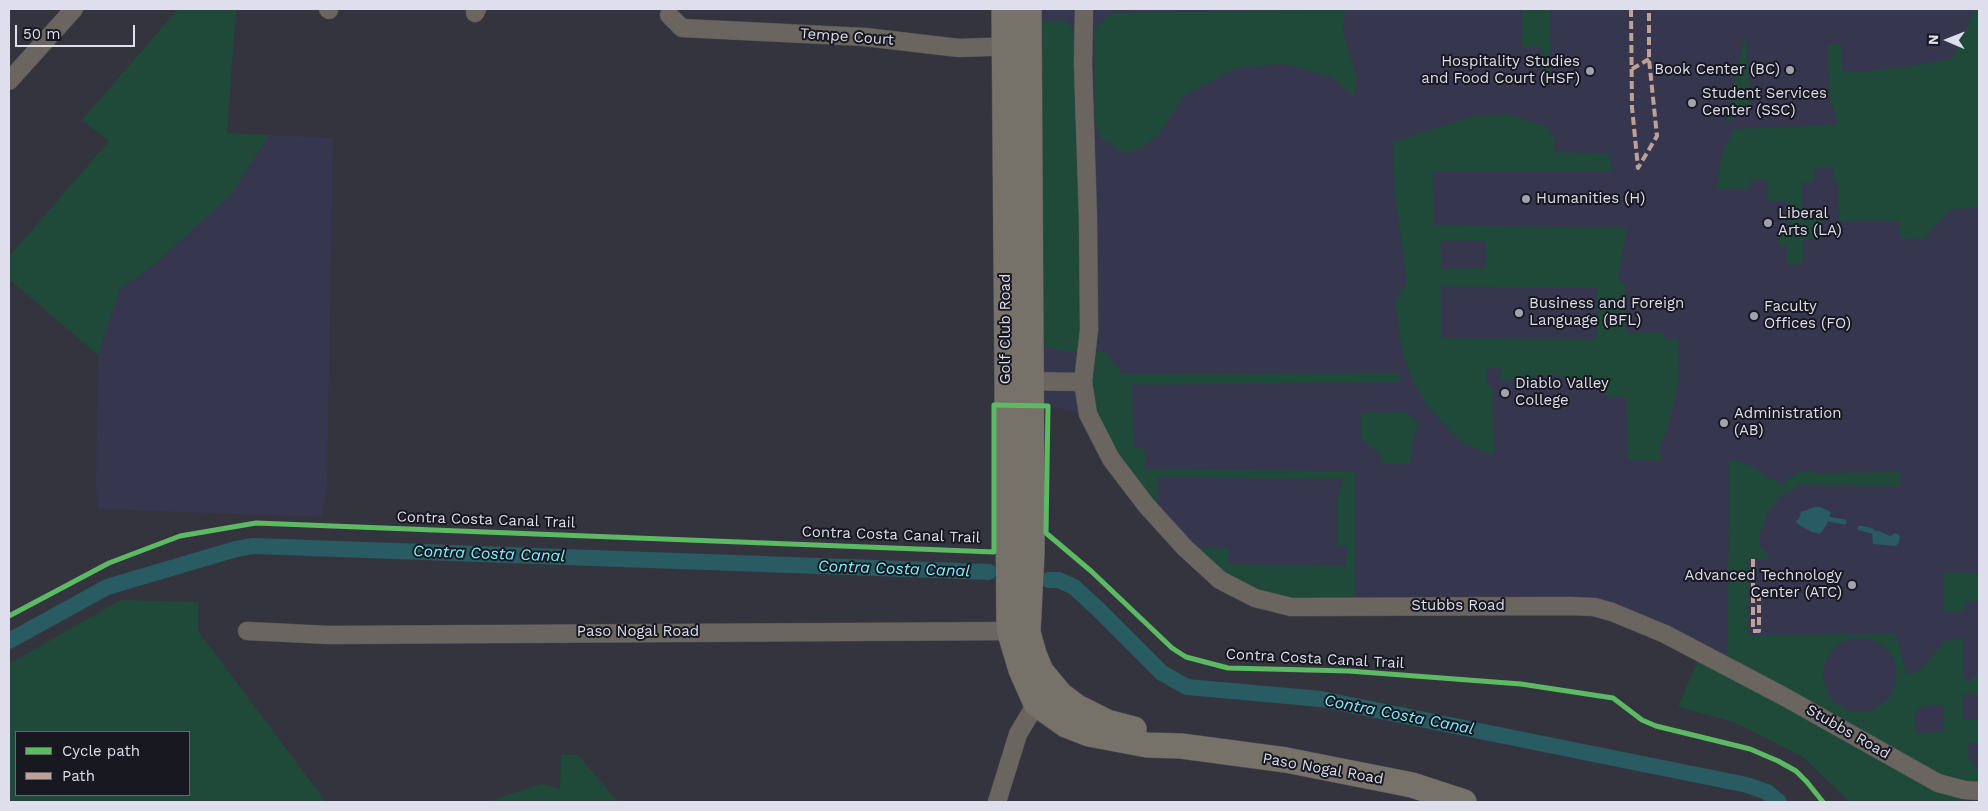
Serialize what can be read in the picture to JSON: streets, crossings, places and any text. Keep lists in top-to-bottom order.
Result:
{
  "streets": {
    "street": [
      "Tempe Court",
      "Golf Club Road",
      "Stubbs Road",
      "Paso Nogal Road"
    ],
    "cycle path": ["Contra Costa Canal Trail"]
  },
  "crossings": [
    ["Tempe Court", "Golf Club Road"],
    ["Golf Club Road", "Paso Nogal Road"]
  ],
  "water": ["Contra Costa Canal"],
  "places": [
    "Book Center (BC)",
    "Hospitality Studies and Food Court (HSF)",
    "Student Services Center (SSC)",
    "Humanities (H)",
    "Liberal Arts (LA)",
    "Business and Foreign Language (BFL)",
    "Faculty Offices (FO)",
    "Diablo Valley College",
    "Administration (AB)",
    "Advanced Technology Center (ATC)"
  ],
  "legend": ["Cycle path", "Path"],
  "scale_bar": "50 m",
  "north": "left"
}
